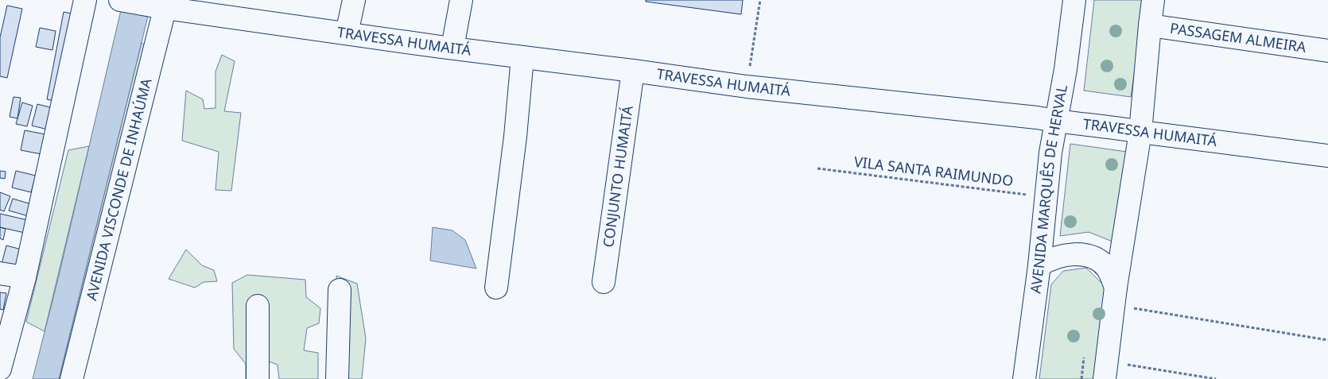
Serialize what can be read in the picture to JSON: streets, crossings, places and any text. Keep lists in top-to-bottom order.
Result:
{
  "streets": {
    "street": [
      "PASSAGEM ALMEIRA",
      "TRAVESSA HUMAITÁ",
      "CONJUNTO HUMAITÁ",
      "AVENIDA MARQUÊS DE HERVAL",
      "AVENIDA VISCONDE DE INHAÚMA"
    ],
    "path": ["VILA SANTA RAIMUNDO"]
  },
  "crossings": [
    ["TRAVESSA HUMAITÁ", "CONJUNTO HUMAITÁ"],
    ["TRAVESSA HUMAITÁ", "AVENIDA MARQUÊS DE HERVAL"],
    ["TRAVESSA HUMAITÁ", "AVENIDA VISCONDE DE INHAÚMA"],
    ["VILA SANTA RAIMUNDO", "AVENIDA MARQUÊS DE HERVAL"]
  ]
}
